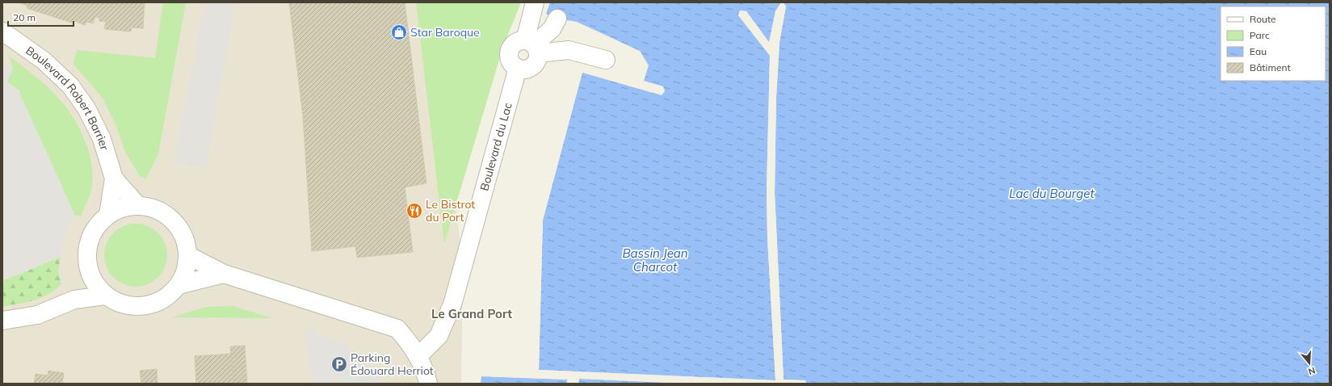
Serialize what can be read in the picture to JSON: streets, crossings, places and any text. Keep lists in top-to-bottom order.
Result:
{
  "streets": {
    "street": ["Boulevard Robert Barrier", "Boulevard du Lac"]
  },
  "districts": ["Le Grand Port"],
  "water": ["Lac du Bourget", "Bassin Jean Charcot"],
  "places": {
    "shop": ["Star Baroque"],
    "restaurant": ["Le Bistrot du Port"],
    "parking": ["Parking Édouard Herriot"]
  },
  "legend": [
    "Route",
    "Parc",
    "Eau",
    "Bâtiment"
  ],
  "scale_bar": "20 m",
  "north": "bottom"
}
